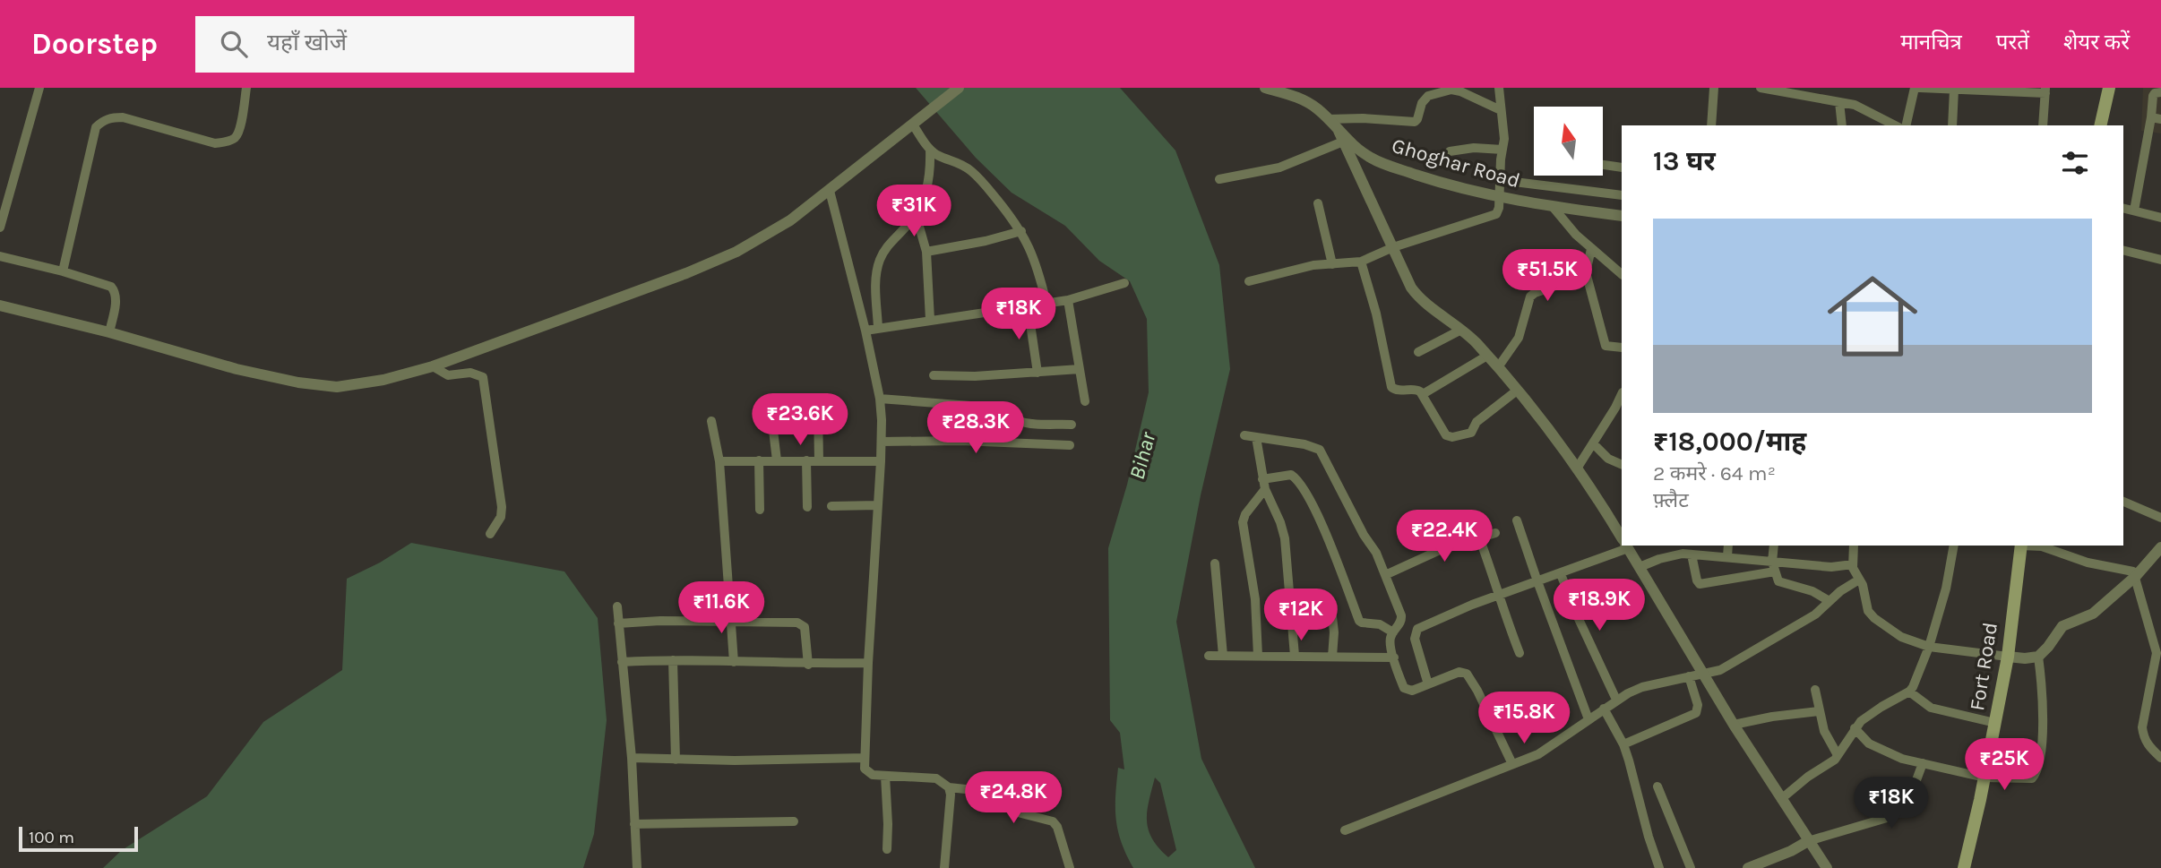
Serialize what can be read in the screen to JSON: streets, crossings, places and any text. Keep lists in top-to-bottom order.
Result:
{
  "streets": {
    "main road": ["Fort Road"],
    "street": ["Ghoghar Road"]
  },
  "water": ["Bihar"],
  "scale_bar": "100 m",
  "north": "top",
  "page": {
    "header": "Doorstep",
    "search": "यहाँ खोजें",
    "nav": ["मानचित्र", "परतें", "शेयर करें"],
    "heading": "13 घर",
    "price": [
      "₹31K",
      "₹51.5K",
      "₹18K",
      "₹23.6K",
      "₹28.3K",
      "₹22.4K",
      "₹18.9K",
      "₹11.6K",
      "₹12K",
      "₹15.8K",
      "₹25K",
      "₹24.8K",
      "₹18K"
    ],
    "list": [
      {
        "name": "₹18,000/माह",
        "note": "2 कमरे · 64 m² · फ़्लैट"
      }
    ],
    "scale": "100 m"
  }
}
